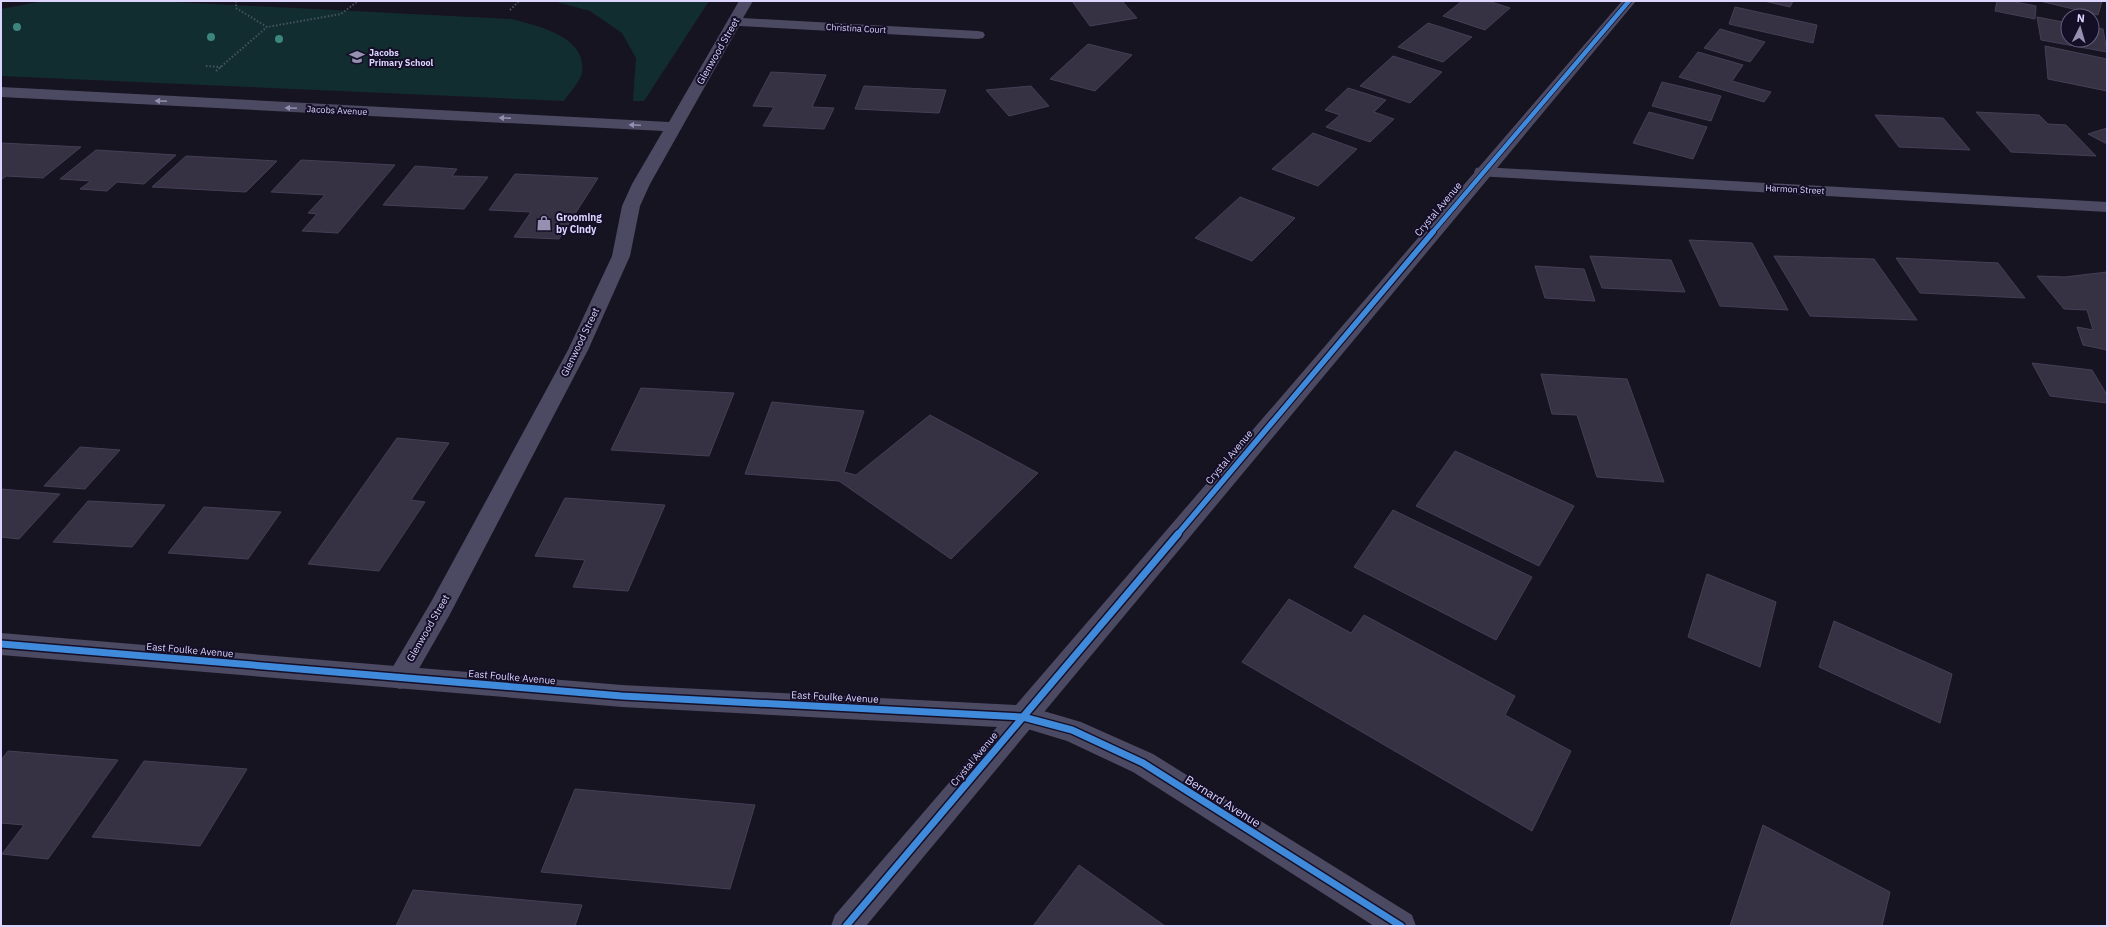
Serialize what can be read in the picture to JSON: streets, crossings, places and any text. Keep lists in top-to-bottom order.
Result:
{
  "streets": {
    "street": [
      "Christina Court",
      "Glenwood Street",
      "Jacobs Avenue",
      "Harmon Street",
      "Crystal Avenue",
      "East Foulke Avenue",
      "Bernard Avenue"
    ]
  },
  "crossings": [
    ["Christina Court", "Glenwood Street"],
    ["Glenwood Street", "Jacobs Avenue"],
    ["Glenwood Street", "East Foulke Avenue"],
    ["Harmon Street", "Crystal Avenue"],
    ["Crystal Avenue", "East Foulke Avenue"],
    ["Crystal Avenue", "Bernard Avenue"],
    ["East Foulke Avenue", "Bernard Avenue"]
  ],
  "one_way": ["Jacobs Avenue"],
  "places": {
    "school or university": ["Jacobs Primary School"],
    "shop": ["Grooming by Cindy"]
  },
  "north": "top"
}
